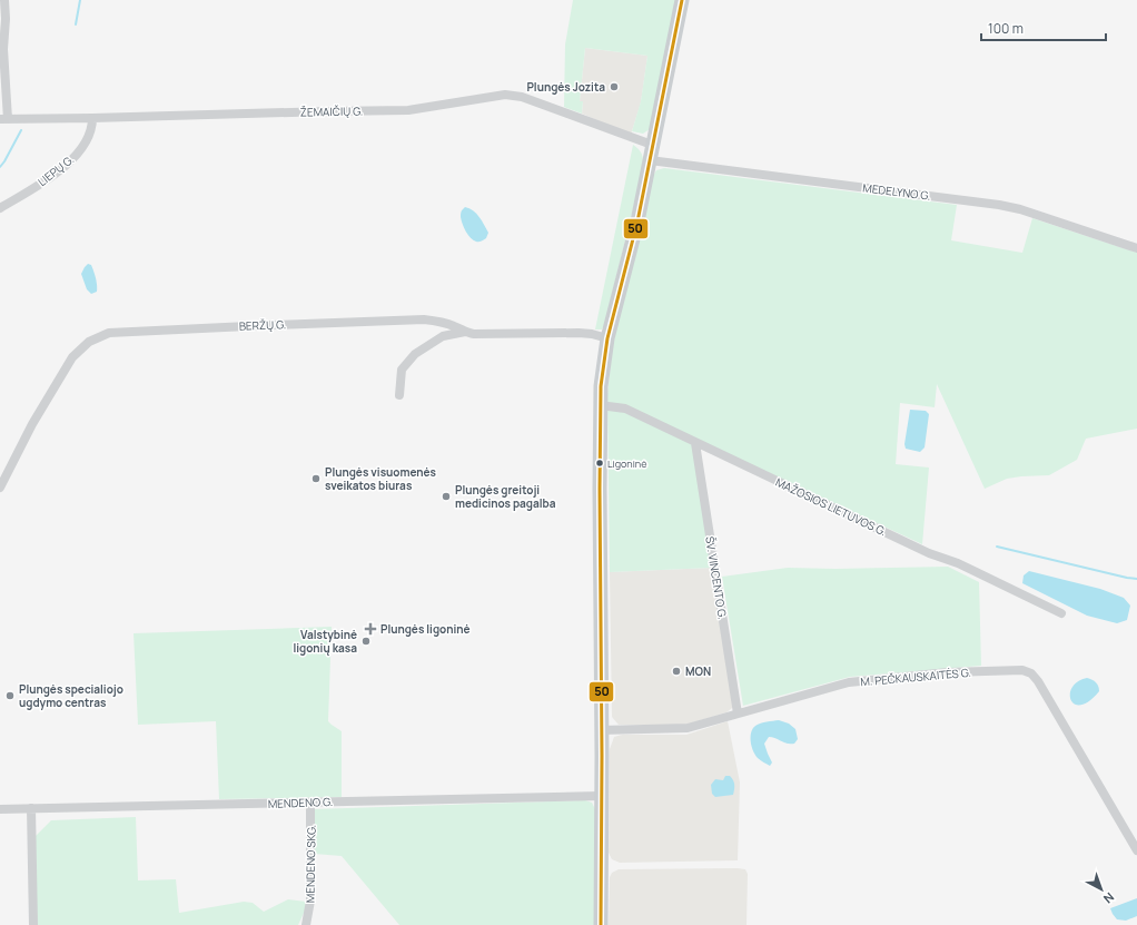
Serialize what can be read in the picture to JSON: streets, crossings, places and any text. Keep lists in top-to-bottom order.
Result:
{
  "streets": {
    "street": [
      "ŽEMAIČIŲ G.",
      "LIEPŲ G.",
      "MEDELYNO G.",
      "BERŽŲ G.",
      "MAŽOSIOS LIETUVOS G.",
      "ŠV. VINCENTO G.",
      "M. PEČKAUSKAITĖS G.",
      "MENDENO G.",
      "MENDENO SKG."
    ]
  },
  "crossings": [
    ["ŽEMAIČIŲ G.", "LIEPŲ G."],
    ["MAŽOSIOS LIETUVOS G.", "ŠV. VINCENTO G."],
    ["ŠV. VINCENTO G.", "M. PEČKAUSKAITĖS G."],
    ["MENDENO G.", "MENDENO SKG."]
  ],
  "places": {
    "other": [
      "Plungės Jozita",
      "Ligoninė",
      "Plungės visuomenės sveikatos biuras",
      "Plungės greitoji medicinos pagalba",
      "Valstybinė ligonių kasa",
      "MON",
      "Plungės specialiojo ugdymo centras"
    ],
    "health": ["Plungės ligoninė"]
  },
  "lines": ["transit line 50"],
  "scale_bar": "100 m",
  "north": "bottom right"
}
